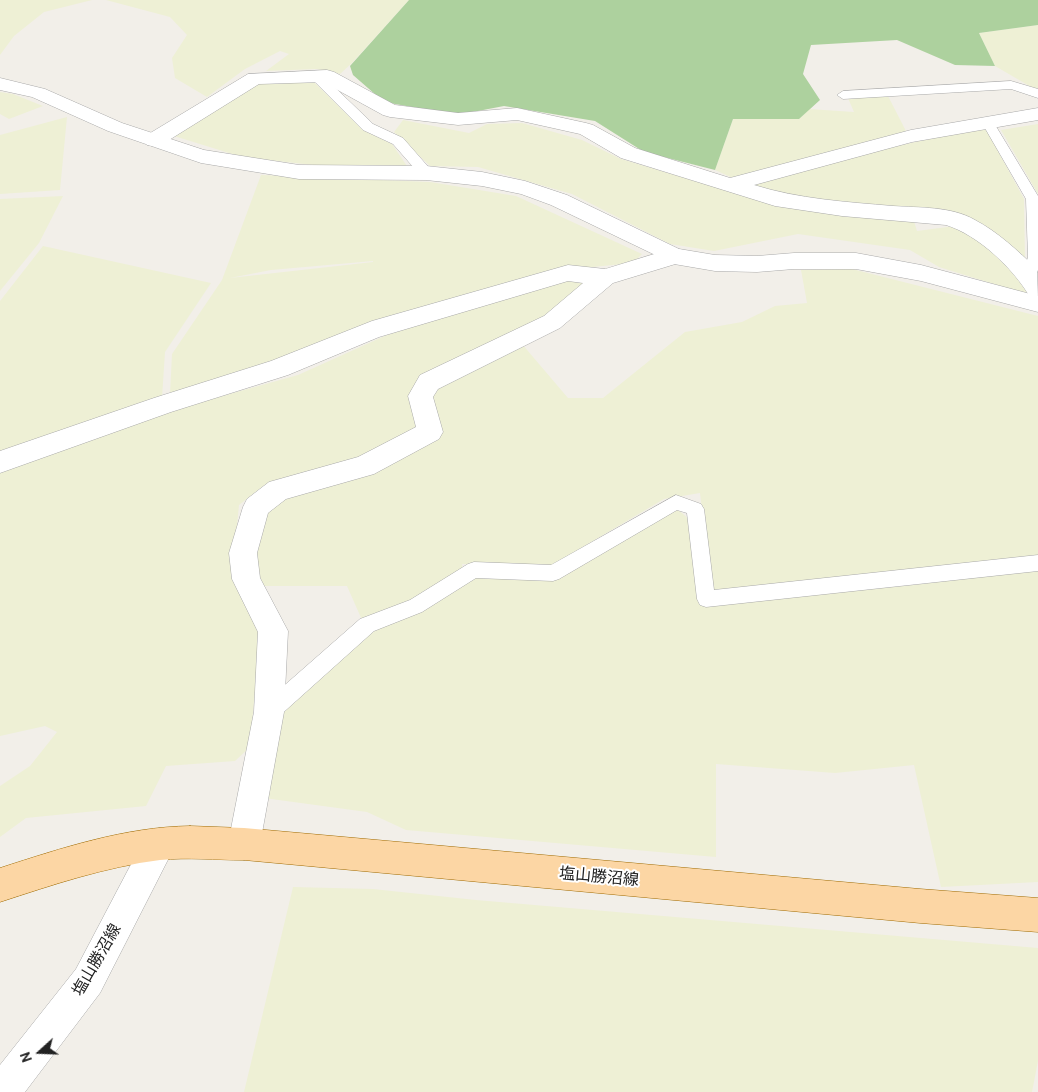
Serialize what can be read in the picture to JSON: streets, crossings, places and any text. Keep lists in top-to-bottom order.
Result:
{
  "streets": {
    "main road": ["塩山勝沼線"]
  },
  "north": "left"
}
